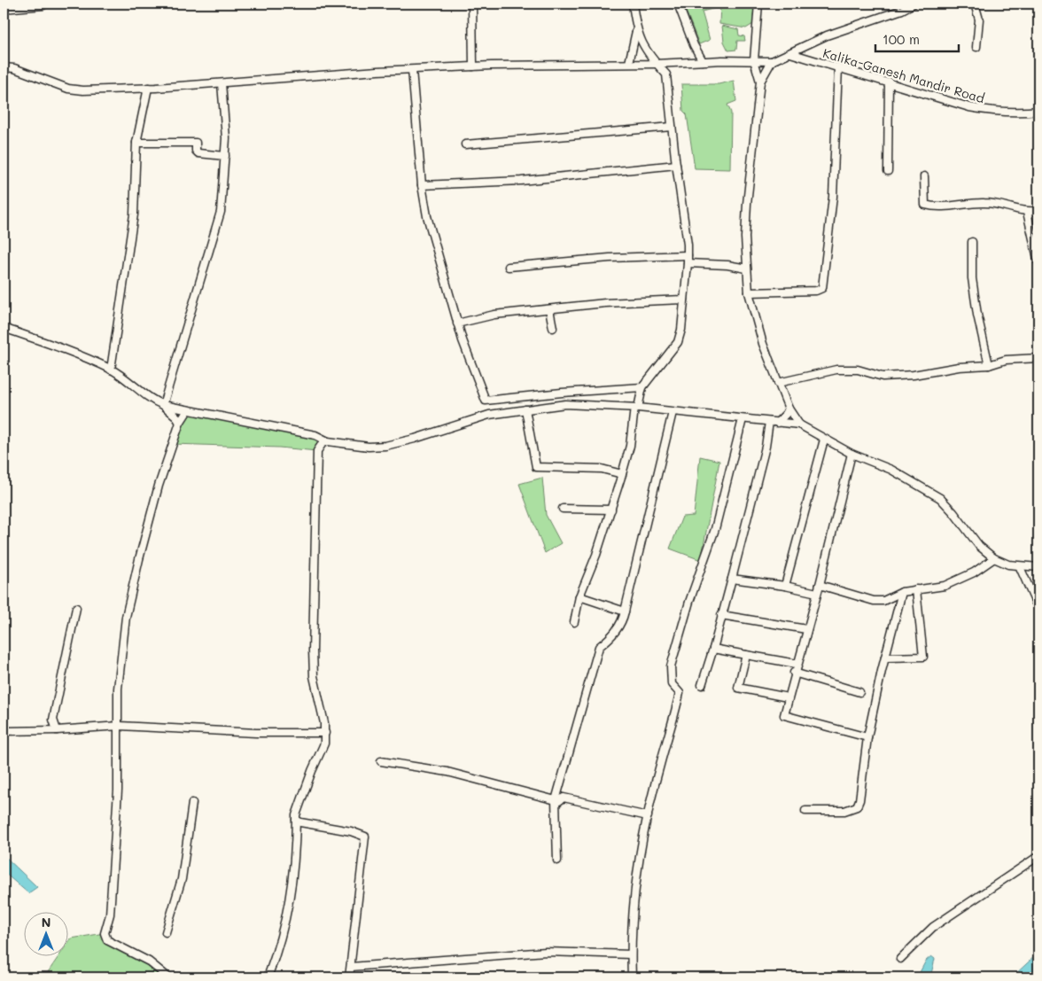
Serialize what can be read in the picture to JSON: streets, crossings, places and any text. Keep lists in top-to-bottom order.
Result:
{
  "streets": {
    "street": ["Kalika-Ganesh Mandir Road"]
  },
  "scale_bar": "100 m",
  "north": "top"
}
